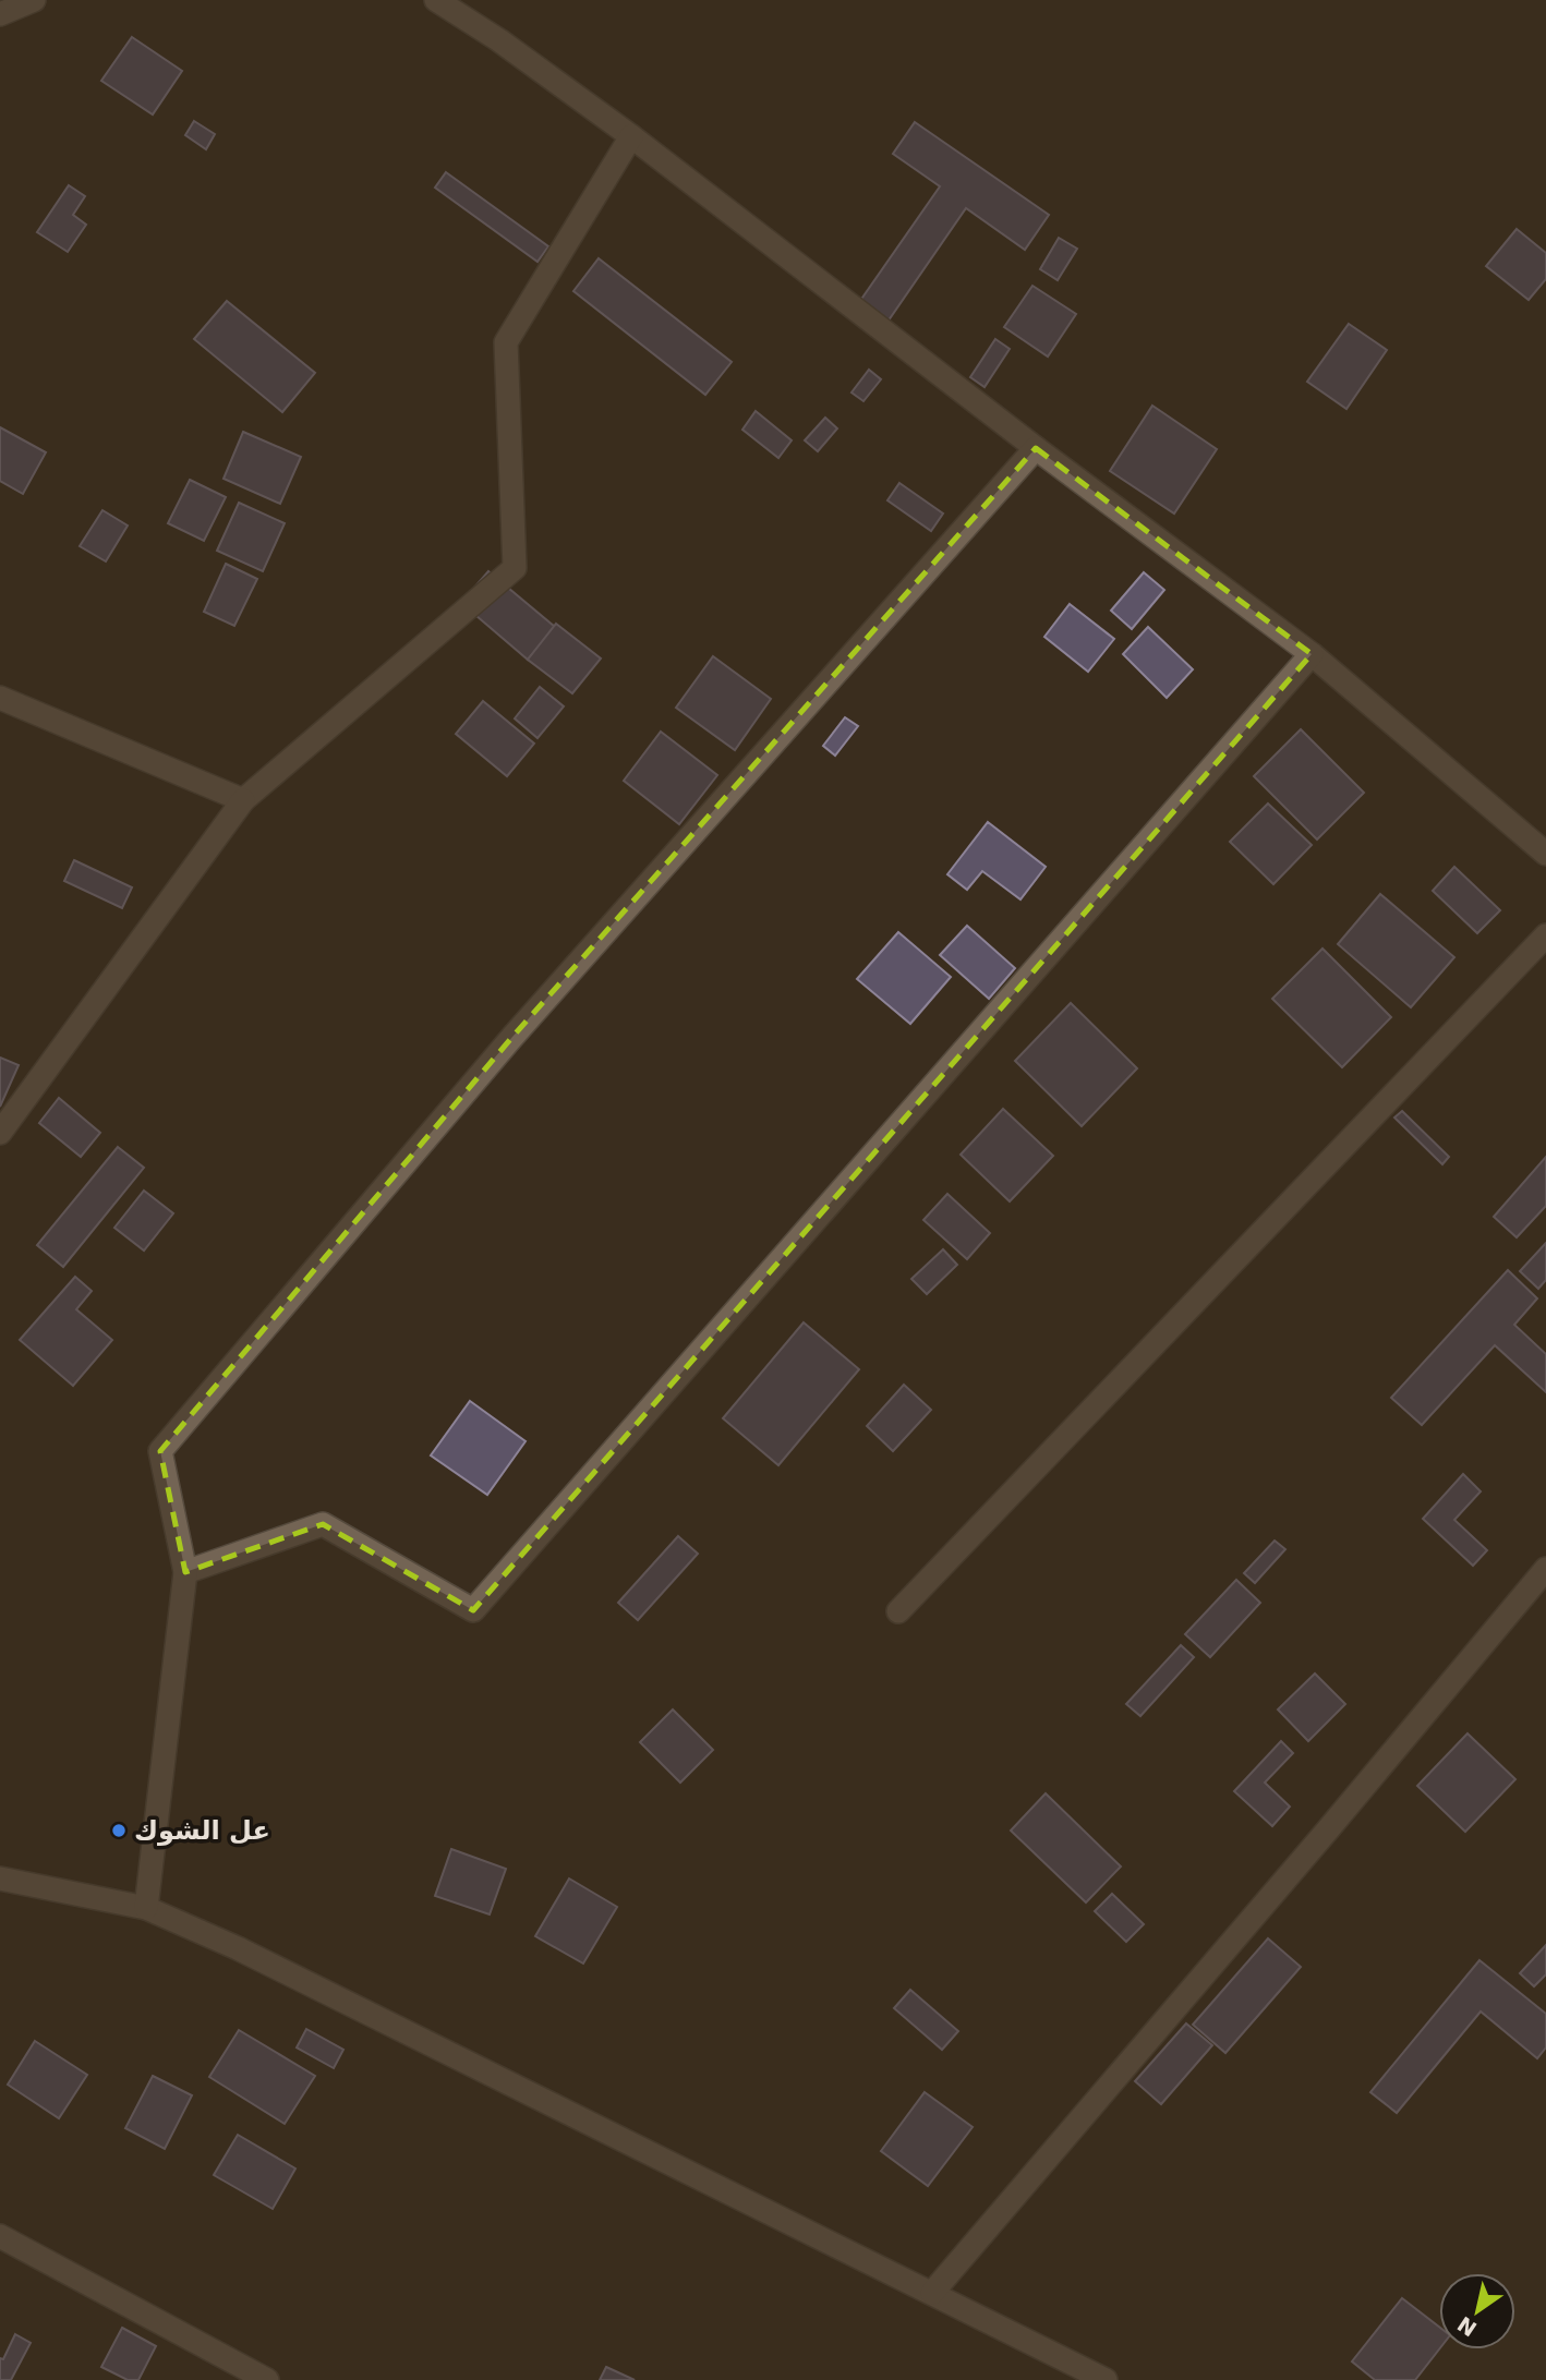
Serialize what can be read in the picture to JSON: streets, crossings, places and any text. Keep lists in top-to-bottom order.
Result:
{
  "places": ["عل الشوك"],
  "north": "bottom left"
}
